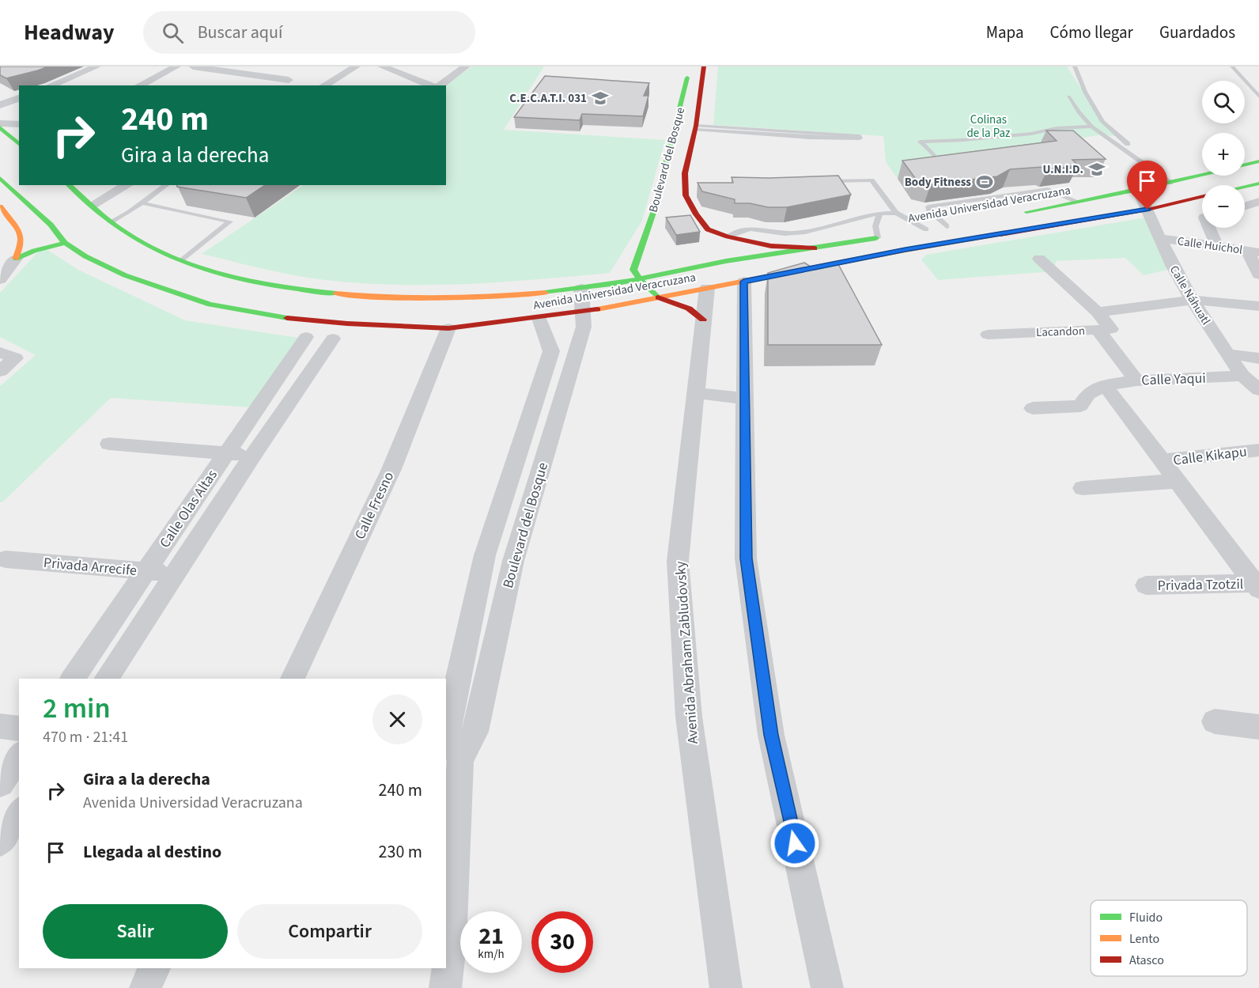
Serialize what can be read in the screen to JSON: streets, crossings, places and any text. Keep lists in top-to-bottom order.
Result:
{
  "streets": {
    "main road": ["Boulevard del Bosque", "Avenida Universidad Veracruzana"],
    "street": [
      "Calle Huichol",
      "Calle Náhuatl",
      "Lacandon",
      "Calle Yaqui",
      "Calle Kikapu",
      "Calle Fresno",
      "Calle Olas Altas",
      "Privada Arrecife",
      "Privada Tzotzil",
      "Avenida Abraham Zabludovsky"
    ]
  },
  "crossings": [
    ["Boulevard del Bosque", "Avenida Universidad Veracruzana"],
    ["Avenida Universidad Veracruzana", "Calle Náhuatl"],
    ["Avenida Universidad Veracruzana", "Calle Fresno"],
    ["Avenida Universidad Veracruzana", "Avenida Abraham Zabludovsky"],
    ["Calle Huichol", "Calle Náhuatl"],
    ["Calle Náhuatl", "Calle Yaqui"],
    ["Calle Olas Altas", "Privada Arrecife"]
  ],
  "parks": ["Colinas de la Paz"],
  "places": {
    "school or university": ["C.E.C.A.T.I. 031", "U.N.I.D."],
    "sports": ["Body Fitness"]
  },
  "legend": ["Fluido", "Lento", "Atasco"],
  "page": {
    "header": "Headway",
    "search": "Buscar aquí",
    "nav": ["Mapa", "Cómo llegar", "Guardados"],
    "map_buttons": ["+", "−"],
    "turn": ["240 m", "Gira a la derecha"],
    "heading": ["2 min", "470 m · 21:41"],
    "list": [
      {
        "name": "Gira a la derecha",
        "note": "Avenida Universidad Veracruzana",
        "value": "240 m"
      },
      {
        "name": "Llegada al destino",
        "value": "230 m"
      }
    ],
    "buttons": ["Salir", "Compartir"],
    "speed": "21 km/h",
    "limit": "30"
  }
}
